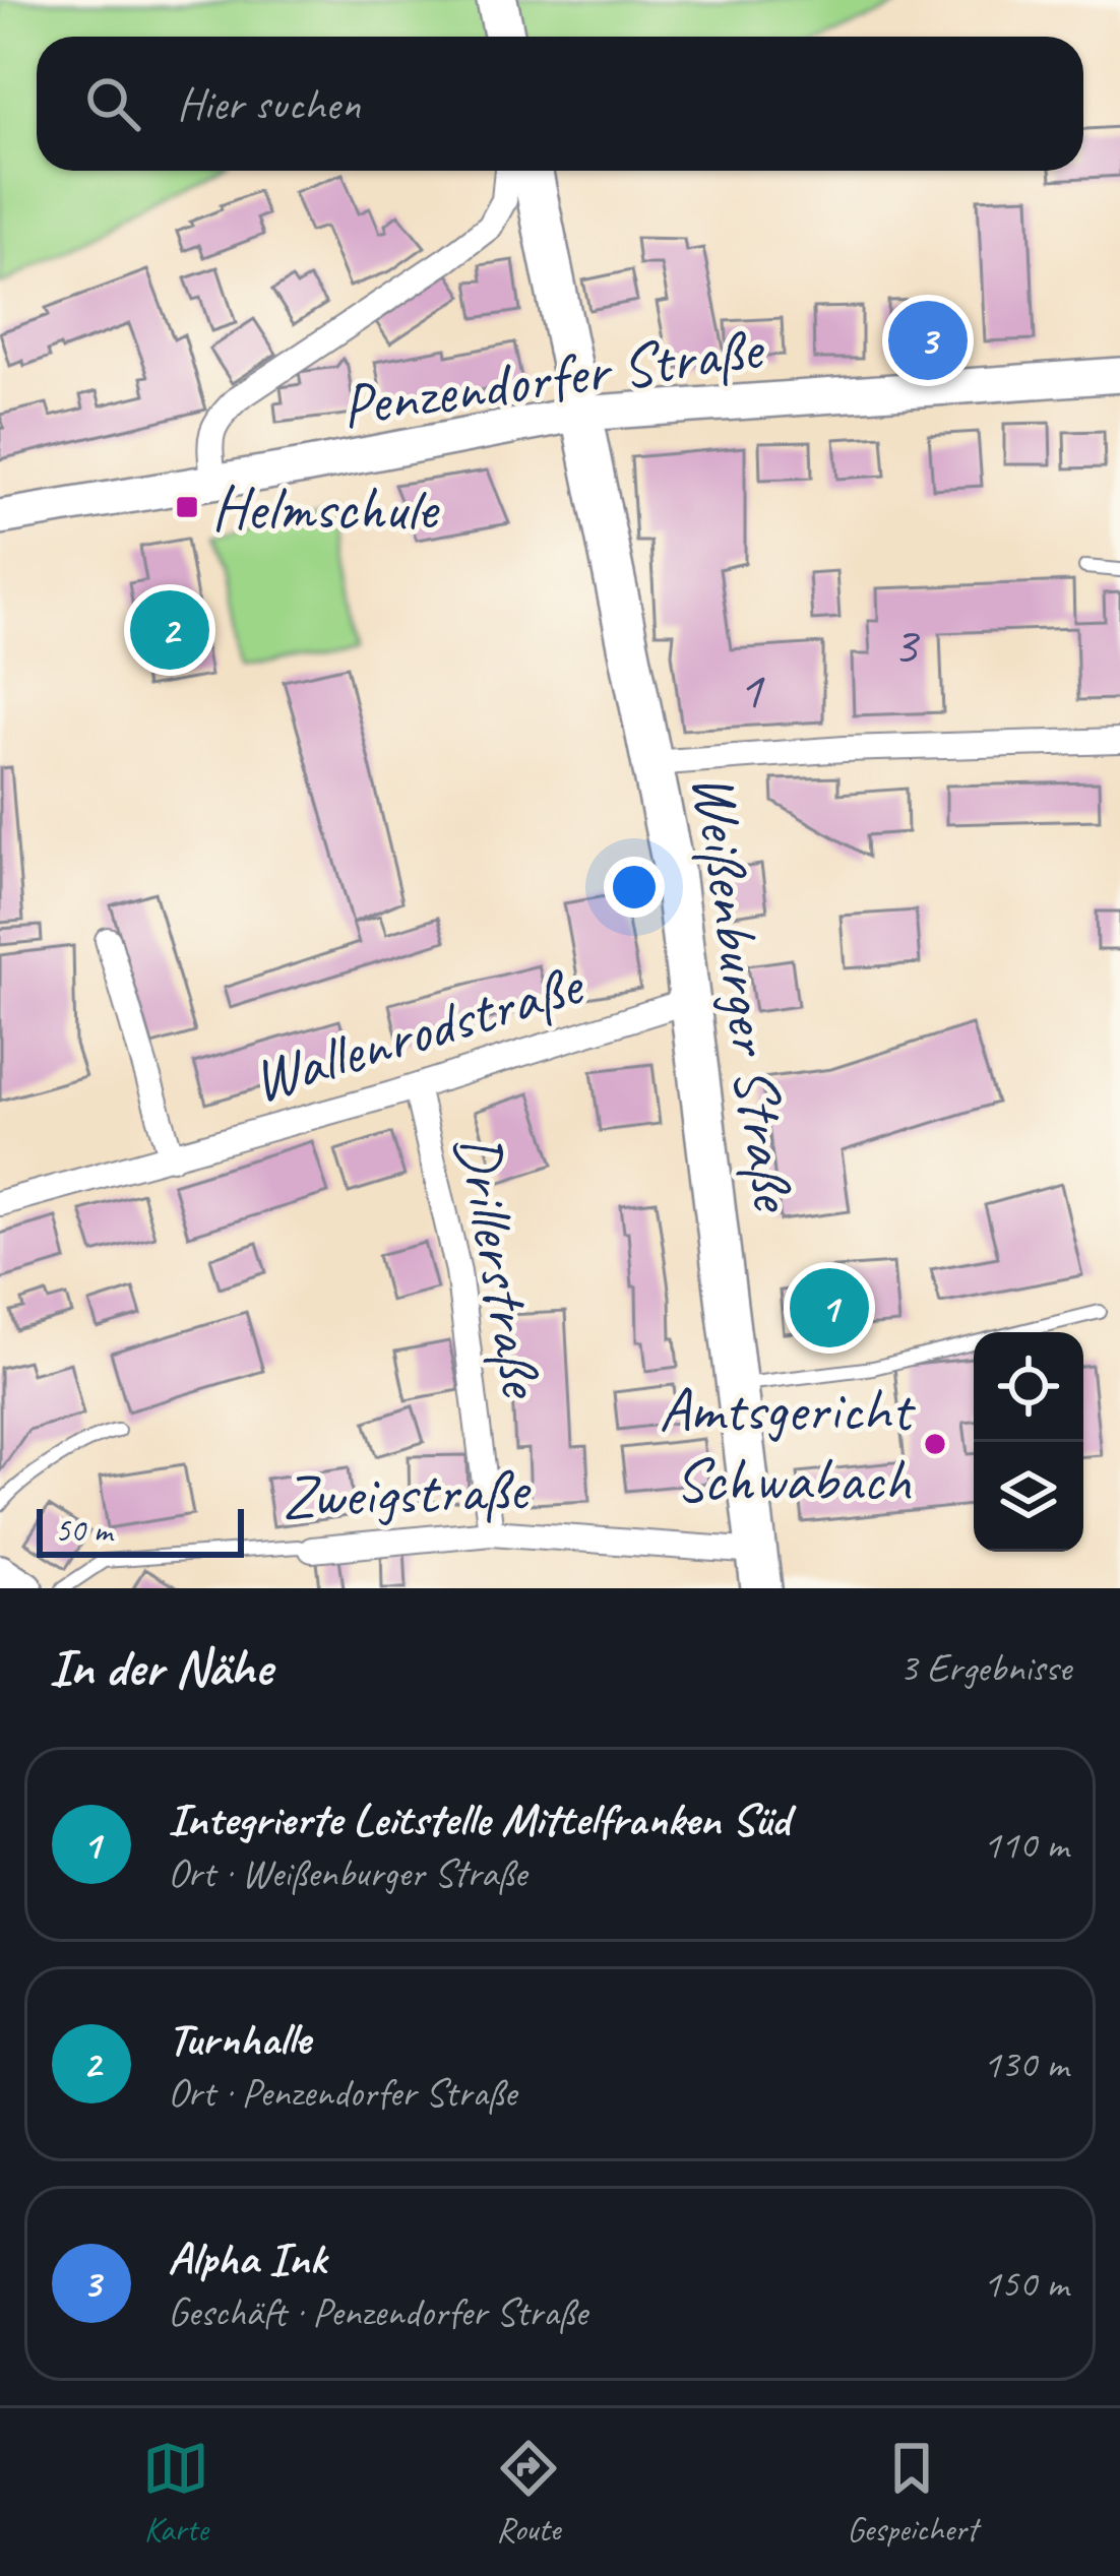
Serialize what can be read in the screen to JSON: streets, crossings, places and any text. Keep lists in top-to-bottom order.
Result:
{
  "streets": {
    "main road": ["Penzendorfer Straße", "Weißenburger Straße"],
    "street": ["Wallenrodstraße", "Drillerstraße", "Zweigstraße"]
  },
  "crossings": [
    ["Penzendorfer Straße", "Weißenburger Straße"],
    ["Weißenburger Straße", "Wallenrodstraße"],
    ["Weißenburger Straße", "Zweigstraße"],
    ["Wallenrodstraße", "Drillerstraße"],
    ["Drillerstraße", "Zweigstraße"]
  ],
  "places": {
    "transit": ["Helmschule"],
    "other": ["Amtsgericht Schwabach"]
  },
  "house_numbers": ["3", "1"],
  "scale_bar": "50 m",
  "page": {
    "search": "Hier suchen",
    "pins": ["3", "2", "1"],
    "scale": "50 m",
    "heading": ["In der Nähe", "3 Ergebnisse"],
    "list": [
      {
        "mark": "1",
        "name": "Integrierte Leitstelle Mittelfranken Süd",
        "note": "Ort · Weißenburger Straße",
        "value": "110 m"
      },
      {
        "mark": "2",
        "name": "Turnhalle",
        "note": "Ort · Penzendorfer Straße",
        "value": "130 m"
      },
      {
        "mark": "3",
        "name": "Alpha Ink",
        "note": "Geschäft · Penzendorfer Straße",
        "value": "150 m"
      }
    ],
    "nav": ["Karte", "Route", "Gespeichert"]
  }
}
